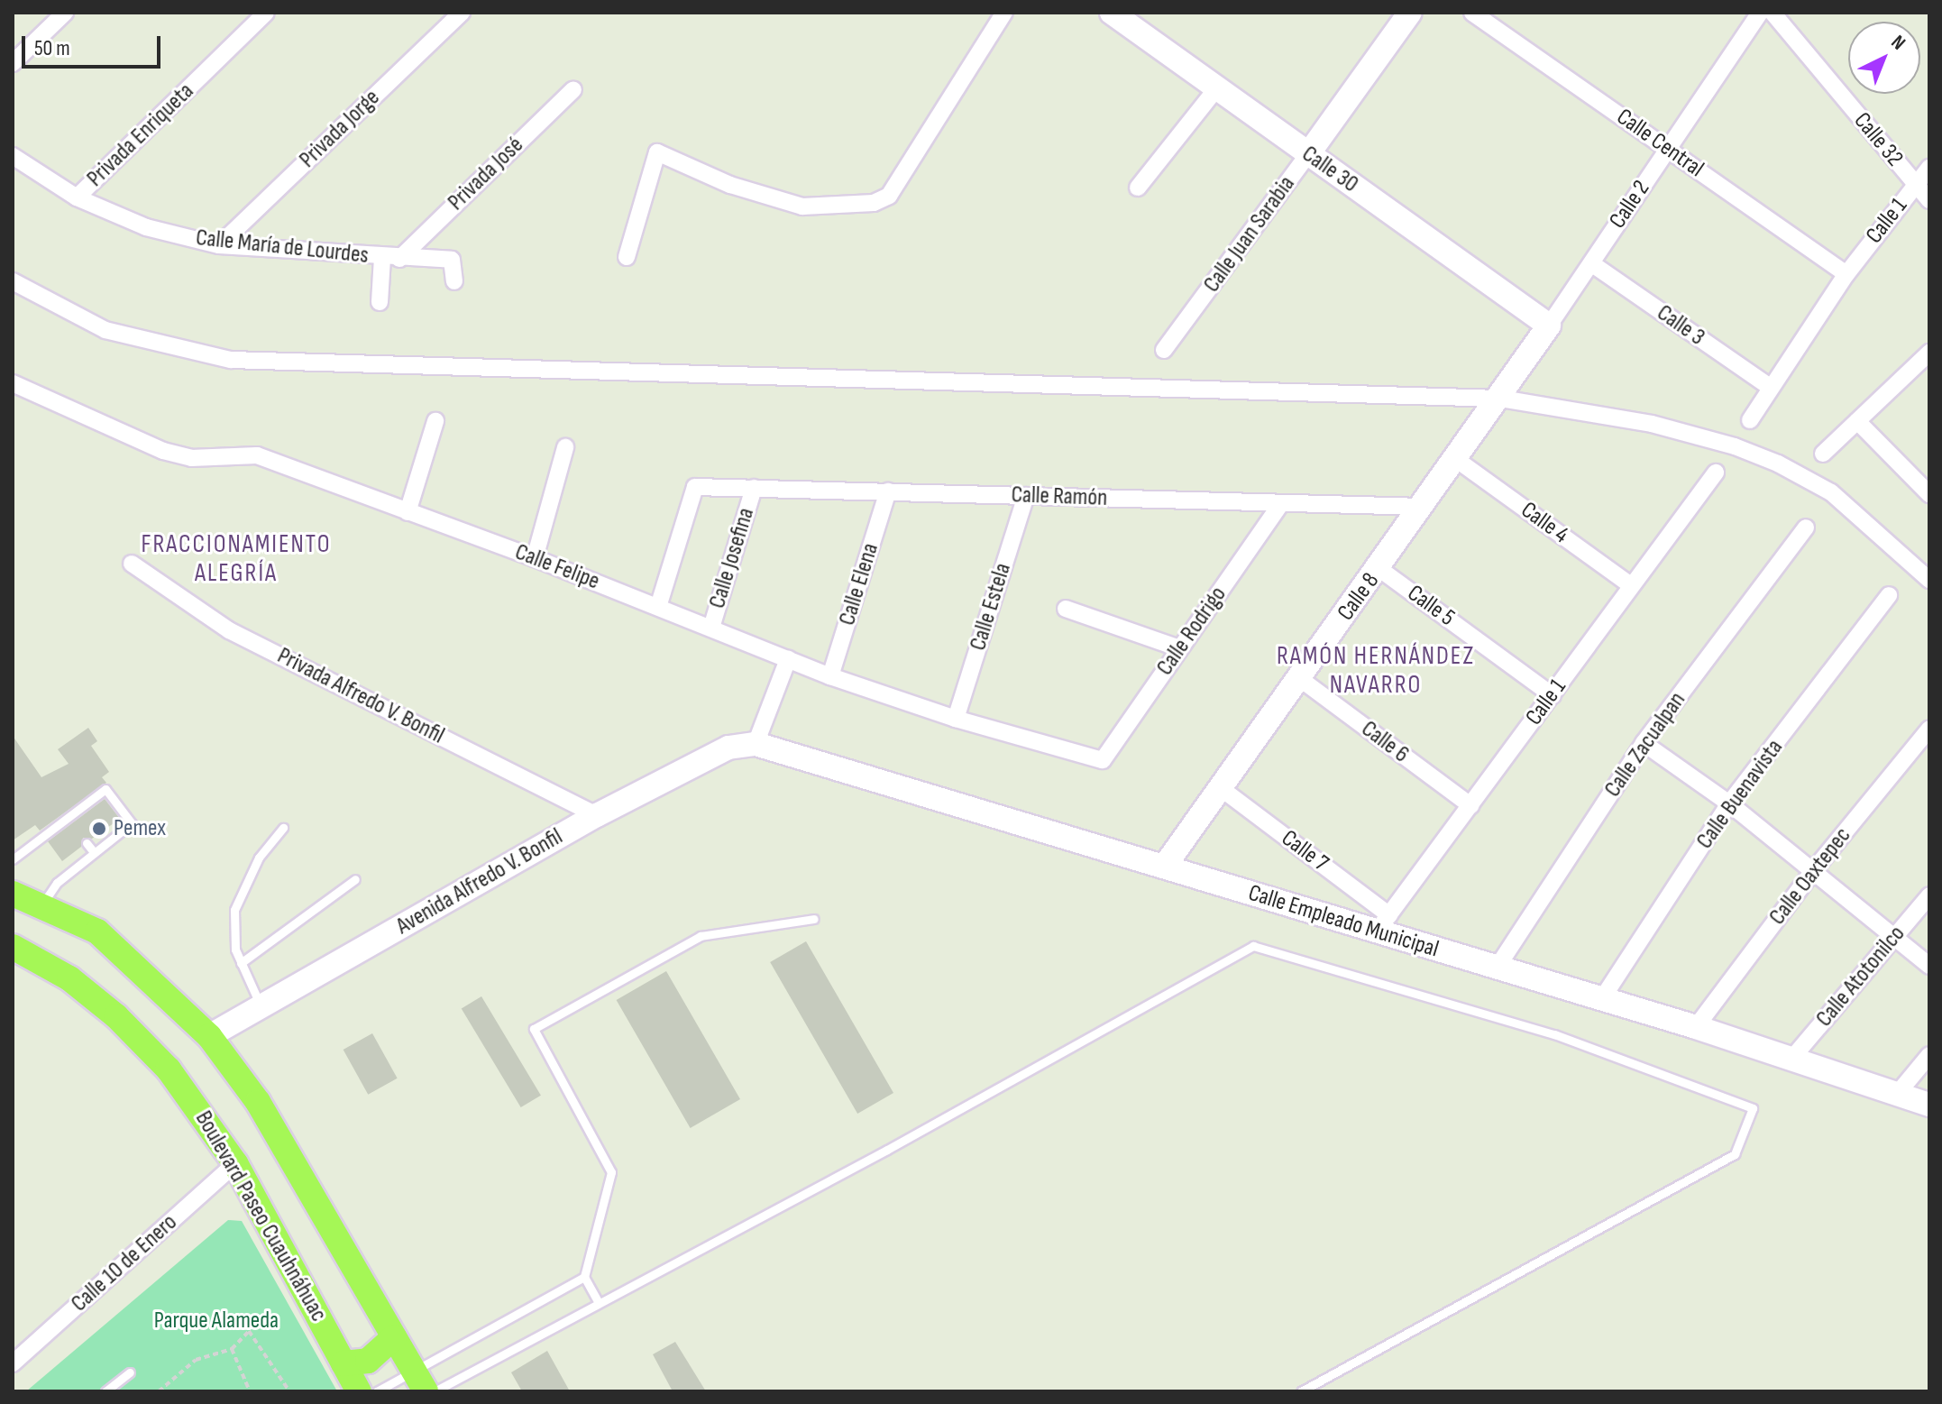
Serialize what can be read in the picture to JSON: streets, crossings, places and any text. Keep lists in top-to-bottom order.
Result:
{
  "streets": {
    "main road": ["Boulevard Paseo Cuauhnáhuac"],
    "street": [
      "Privada Jorge",
      "Privada Enriqueta",
      "Calle 32",
      "Calle Central",
      "Calle 30",
      "Privada José",
      "Calle 2",
      "Calle 1",
      "Calle Juan Sarabia",
      "Calle María de Lourdes",
      "Calle 3",
      "Calle Ramón",
      "Calle 4",
      "Calle Josefina",
      "Calle Felipe",
      "Calle Elena",
      "Calle 8",
      "Calle 5",
      "Calle Estela",
      "Calle Rodrigo",
      "Privada Alfredo V. Bonfil",
      "Calle 6",
      "Calle Zacualpan",
      "Calle Buenavista",
      "Calle 7",
      "Calle Oaxtepec",
      "Avenida Alfredo V. Bonfil",
      "Calle Empleado Municipal",
      "Calle Atotonilco",
      "Calle 10 de Enero"
    ]
  },
  "crossings": [
    ["Privada Jorge", "Calle María de Lourdes"],
    ["Privada Enriqueta", "Calle María de Lourdes"],
    ["Calle 32", "Calle 1"],
    ["Calle Central", "Calle 2"],
    ["Calle Central", "Calle 1"],
    ["Calle 30", "Calle 2"],
    ["Calle 30", "Calle Juan Sarabia"],
    ["Calle 30", "Calle 8"],
    ["Privada José", "Calle María de Lourdes"],
    ["Calle 2", "Calle 3"],
    ["Calle 2", "Calle 8"],
    ["Calle 1", "Calle 3"],
    ["Calle 1", "Calle 4"],
    ["Calle 1", "Calle 5"],
    ["Calle 1", "Calle 6"],
    ["Calle 1", "Calle 7"],
    ["Calle 1", "Calle Empleado Municipal"],
    ["Calle Ramón", "Calle Josefina"],
    ["Calle Ramón", "Calle Felipe"],
    ["Calle Ramón", "Calle Elena"],
    ["Calle Ramón", "Calle 8"],
    ["Calle Ramón", "Calle Estela"],
    ["Calle Ramón", "Calle Rodrigo"],
    ["Calle 4", "Calle 8"],
    ["Calle Josefina", "Calle Felipe"],
    ["Calle Felipe", "Calle Elena"],
    ["Calle Felipe", "Calle Estela"],
    ["Calle Felipe", "Calle Rodrigo"],
    ["Calle 8", "Calle 5"],
    ["Calle 8", "Calle 6"],
    ["Calle 8", "Calle 7"],
    ["Calle 8", "Calle Empleado Municipal"],
    ["Privada Alfredo V. Bonfil", "Avenida Alfredo V. Bonfil"],
    ["Calle Zacualpan", "Calle Empleado Municipal"],
    ["Calle Buenavista", "Calle Empleado Municipal"],
    ["Calle 7", "Calle Empleado Municipal"],
    ["Calle Oaxtepec", "Calle Empleado Municipal"],
    ["Avenida Alfredo V. Bonfil", "Calle Empleado Municipal"],
    ["Calle Empleado Municipal", "Calle Atotonilco"],
    ["Boulevard Paseo Cuauhnáhuac", "Calle 10 de Enero"]
  ],
  "districts": ["FRACCIONAMIENTO ALEGRÍA", "RAMÓN HERNÁNDEZ NAVARRO"],
  "parks": ["Parque Alameda"],
  "places": ["Pemex"],
  "scale_bar": "50 m",
  "north": "top right"
}
